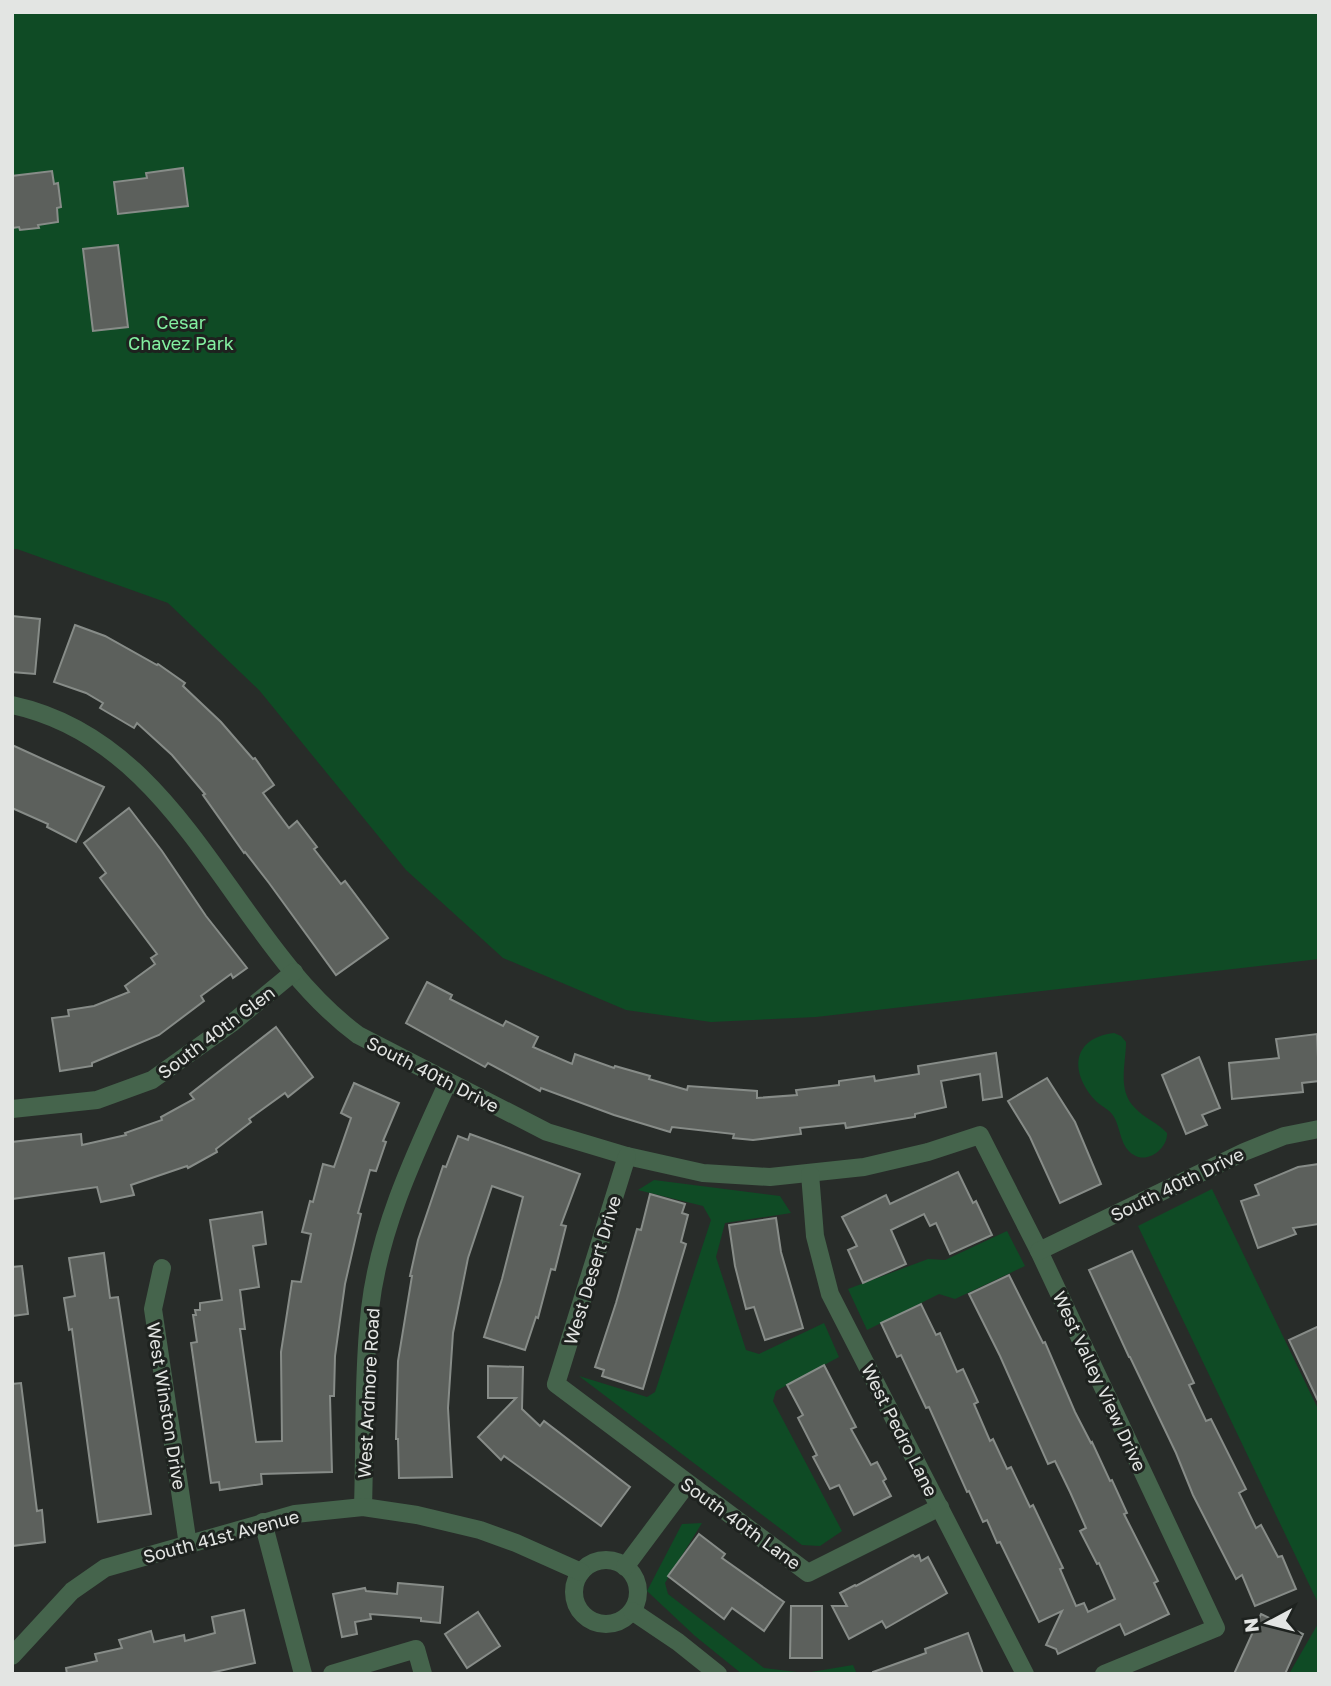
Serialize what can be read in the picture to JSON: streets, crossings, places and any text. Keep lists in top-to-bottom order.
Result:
{
  "streets": {
    "street": [
      "South 40th Glen",
      "South 40th Drive",
      "West Desert Drive",
      "West Valley View Drive",
      "West Ardmore Road",
      "West Winston Drive",
      "West Pedro Lane",
      "South 40th Lane",
      "South 41st Avenue"
    ]
  },
  "crossings": [
    ["South 40th Glen", "South 40th Drive"],
    ["South 40th Drive", "West Desert Drive"],
    ["South 40th Drive", "West Valley View Drive"],
    ["South 40th Drive", "West Ardmore Road"],
    ["South 40th Drive", "West Pedro Lane"],
    ["West Desert Drive", "South 40th Lane"],
    ["West Ardmore Road", "South 41st Avenue"],
    ["West Winston Drive", "South 41st Avenue"],
    ["West Pedro Lane", "South 40th Lane"]
  ],
  "parks": ["Cesar Chavez Park"],
  "north": "left"
}
